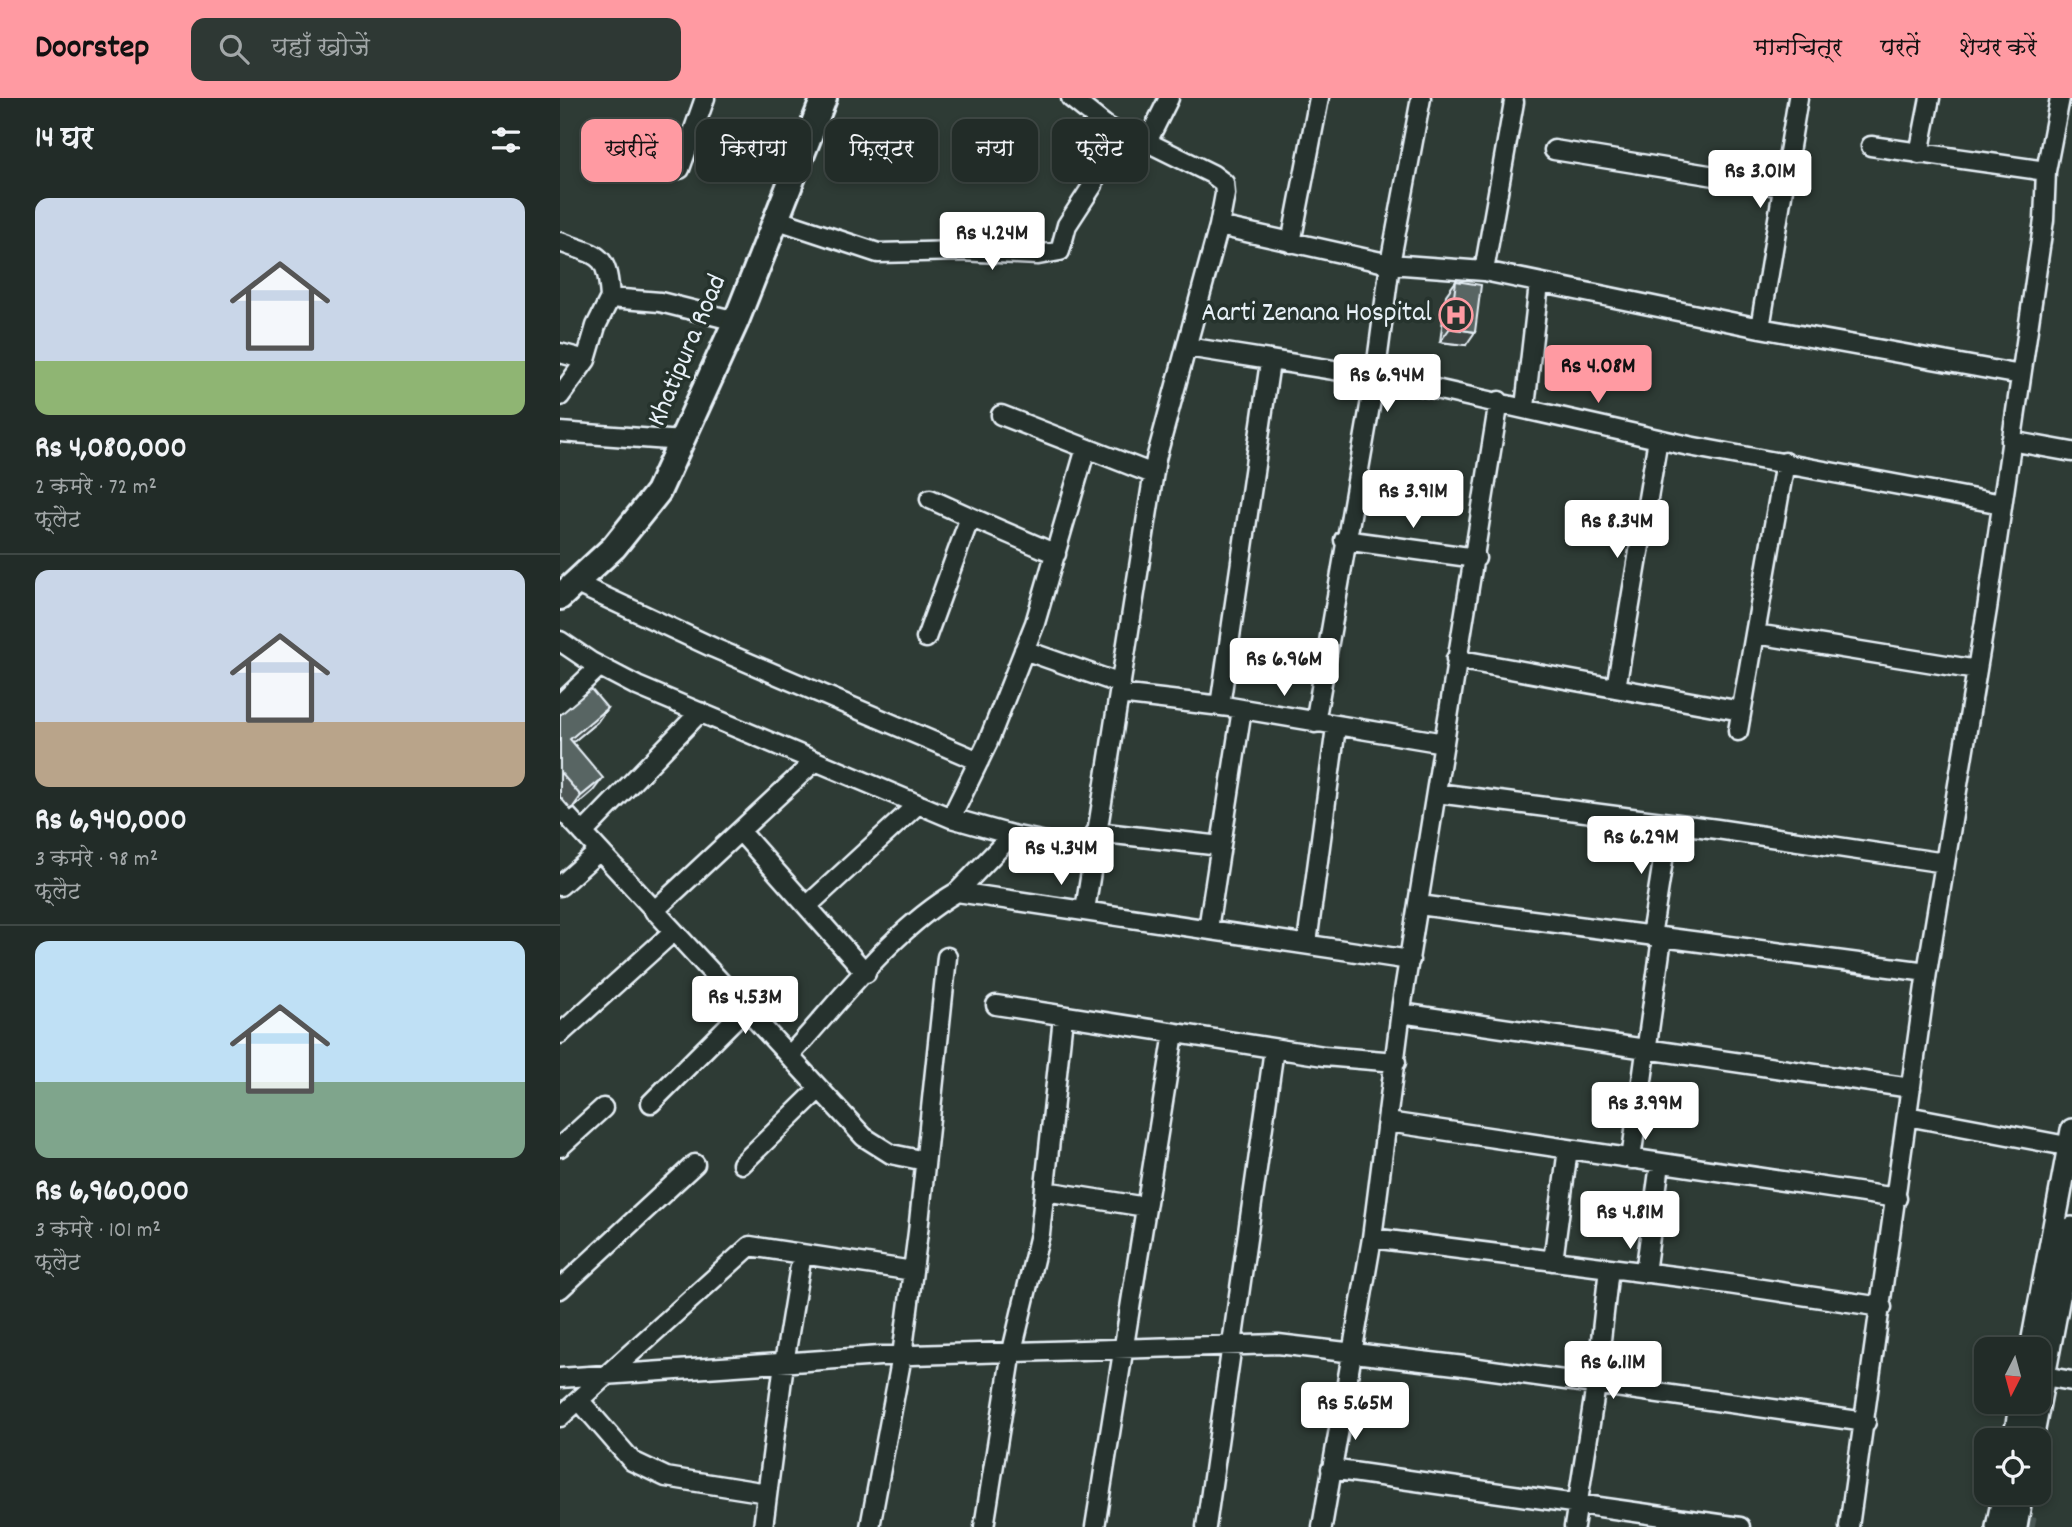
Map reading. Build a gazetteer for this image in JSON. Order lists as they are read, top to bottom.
{
  "streets": {
    "main road": ["Khatipura Road"]
  },
  "places": {
    "hospital": ["Aarti Zenana Hospital"]
  },
  "north": "bottom",
  "page": {
    "header": "Doorstep",
    "search": "यहाँ खोजें",
    "nav": ["मानचित्र", "परतें", "शेयर करें"],
    "heading": "14 घर",
    "chip": [
      "खरीदें",
      "किराया",
      "फ़िल्टर",
      "नया",
      "फ़्लैट"
    ],
    "price": [
      "Rs 3.01M",
      "Rs 4.24M",
      "Rs 4.08M",
      "Rs 6.94M",
      "Rs 3.91M",
      "Rs 8.34M",
      "Rs 6.96M",
      "Rs 6.29M",
      "Rs 4.34M",
      "Rs 4.53M",
      "Rs 3.99M",
      "Rs 4.81M",
      "Rs 6.11M",
      "Rs 5.65M"
    ],
    "list": [
      {
        "name": "Rs 4,080,000",
        "note": "2 कमरे · 72 m² · फ़्लैट"
      },
      {
        "name": "Rs 6,940,000",
        "note": "3 कमरे · 98 m² · फ़्लैट"
      },
      {
        "name": "Rs 6,960,000",
        "note": "3 कमरे · 101 m² · फ़्लैट"
      }
    ]
  }
}
